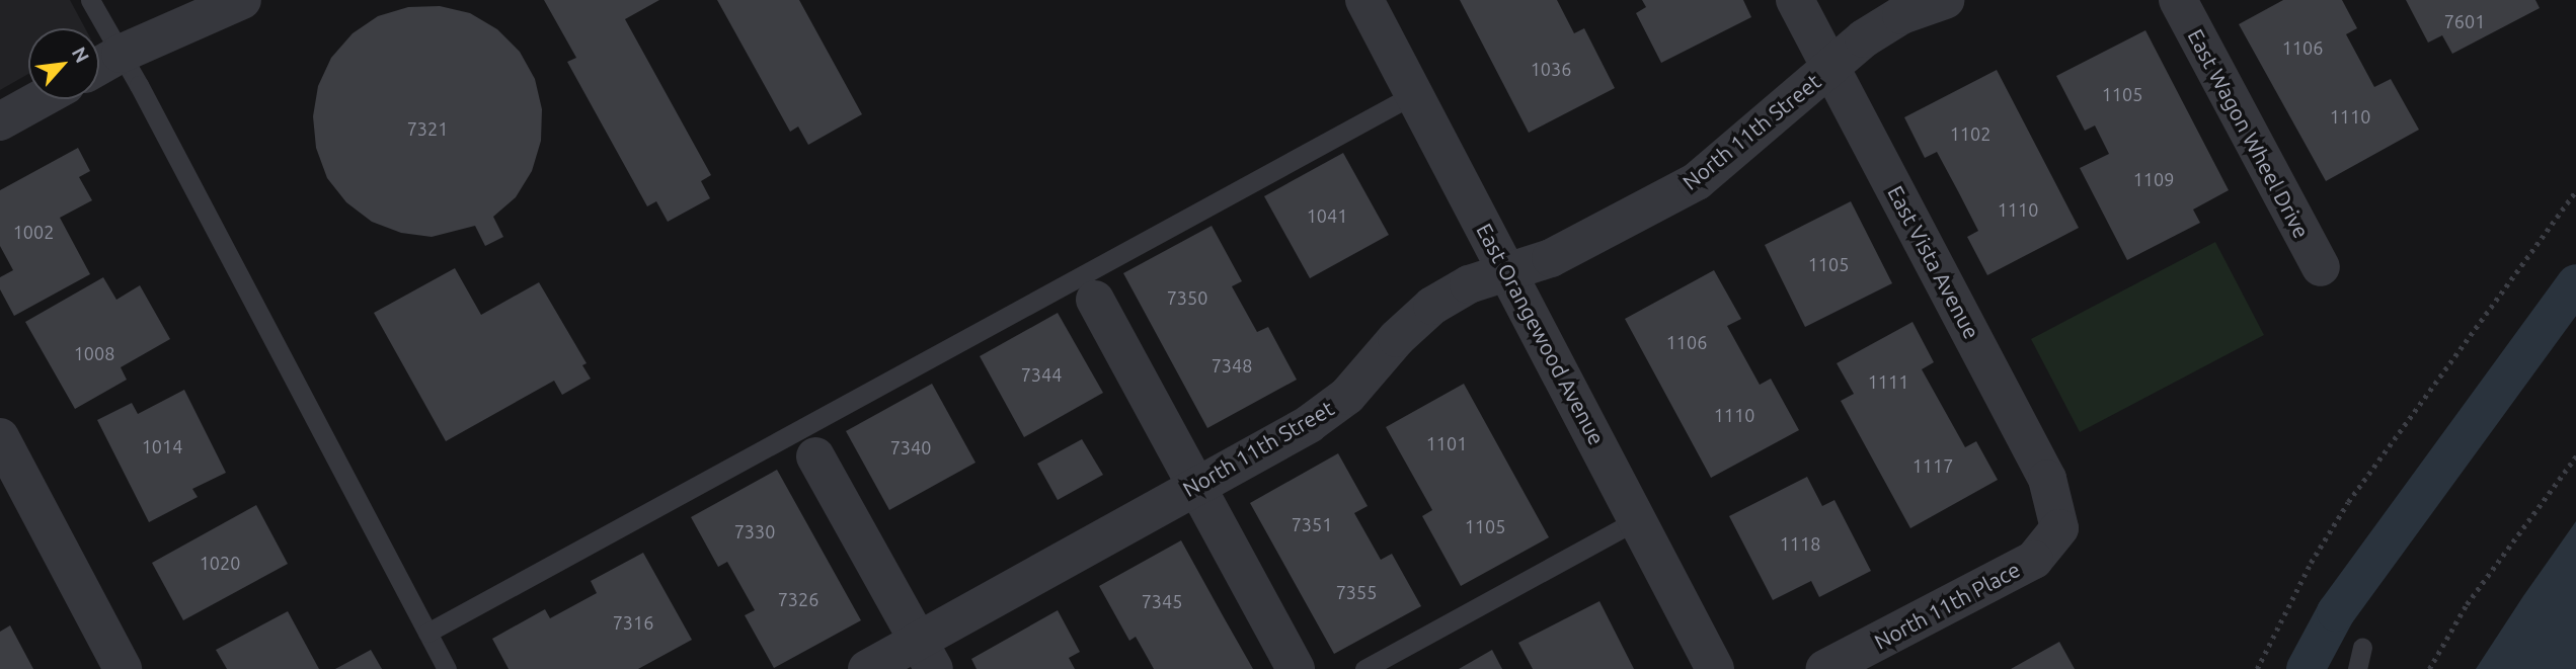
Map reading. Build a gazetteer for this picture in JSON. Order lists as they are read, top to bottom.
{
  "streets": {
    "street": [
      "North 11th Street",
      "East Wagon Wheel Drive",
      "East Vista Avenue",
      "East Orangewood Avenue",
      "North 11th Place"
    ]
  },
  "crossings": [
    ["North 11th Street", "East Vista Avenue"],
    ["North 11th Street", "East Orangewood Avenue"],
    ["East Vista Avenue", "North 11th Place"]
  ],
  "house_numbers": [
    "7601",
    "1106",
    "1036",
    "1105",
    "1110",
    "7321",
    "1102",
    "1109",
    "1110",
    "1041",
    "1002",
    "1105",
    "7350",
    "1106",
    "1008",
    "7348",
    "7344",
    "1111",
    "1110",
    "1101",
    "1014",
    "7340",
    "1117",
    "7351",
    "1105",
    "7330",
    "1118",
    "1020",
    "7355",
    "7326",
    "7345",
    "7316"
  ],
  "north": "top right"
}
